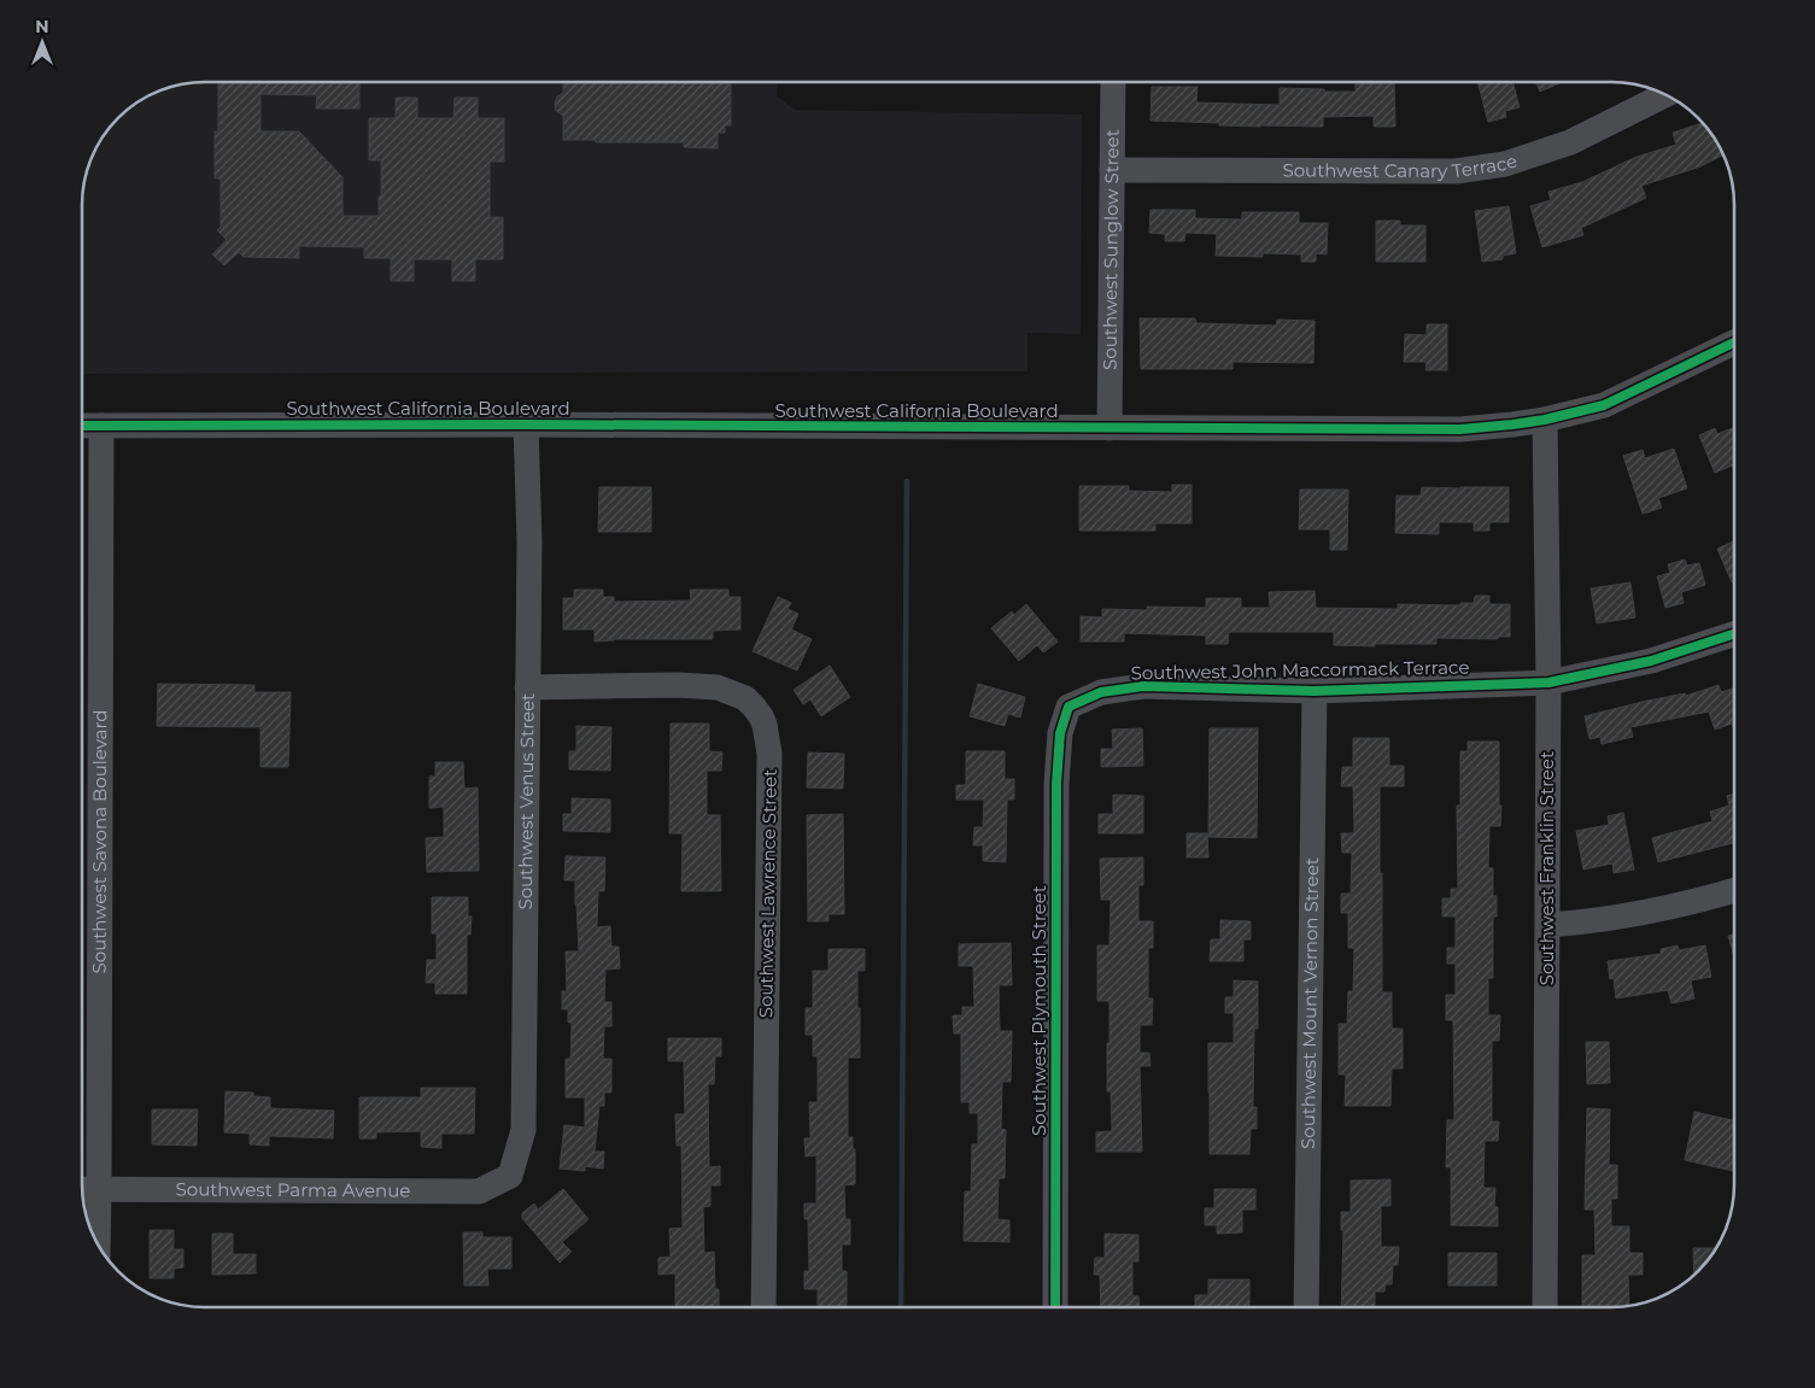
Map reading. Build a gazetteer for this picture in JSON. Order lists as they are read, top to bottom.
{
  "streets": {
    "street": [
      "Southwest Canary Terrace",
      "Southwest Sunglow Street",
      "Southwest California Boulevard",
      "Southwest John Maccormack Terrace",
      "Southwest Venus Street",
      "Southwest Savona Boulevard",
      "Southwest Franklin Street",
      "Southwest Lawrence Street",
      "Southwest Mount Vernon Street",
      "Southwest Plymouth Street",
      "Southwest Parma Avenue"
    ]
  },
  "crossings": [
    ["Southwest Canary Terrace", "Southwest Sunglow Street"],
    ["Southwest Sunglow Street", "Southwest California Boulevard"],
    ["Southwest California Boulevard", "Southwest Venus Street"],
    ["Southwest California Boulevard", "Southwest Savona Boulevard"],
    ["Southwest California Boulevard", "Southwest Franklin Street"],
    ["Southwest John Maccormack Terrace", "Southwest Franklin Street"],
    ["Southwest John Maccormack Terrace", "Southwest Mount Vernon Street"],
    ["Southwest John Maccormack Terrace", "Southwest Plymouth Street"],
    ["Southwest Venus Street", "Southwest Lawrence Street"],
    ["Southwest Venus Street", "Southwest Parma Avenue"],
    ["Southwest Savona Boulevard", "Southwest Parma Avenue"]
  ],
  "north": "top"
}
